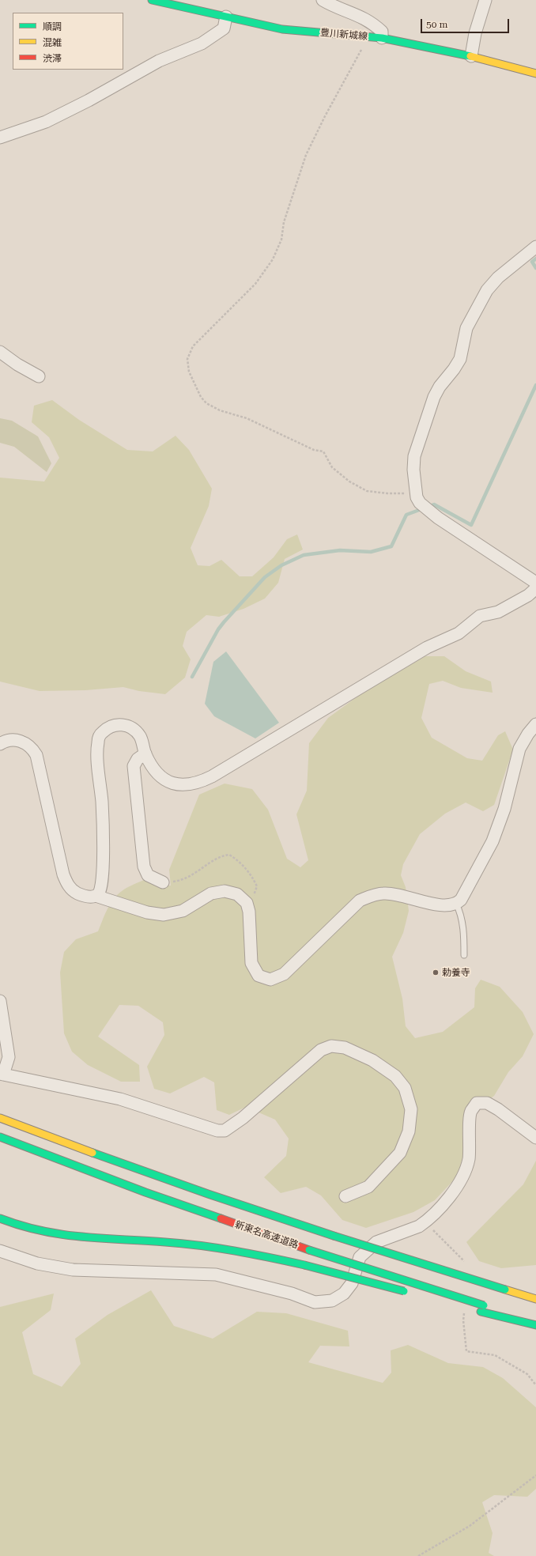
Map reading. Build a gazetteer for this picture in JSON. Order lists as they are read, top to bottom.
{
  "streets": {
    "main road": ["豊川新城線", "新東名高速道路"]
  },
  "places": ["勅養寺"],
  "legend": ["順調", "混雑", "渋滞"],
  "scale_bar": "50 m"
}
